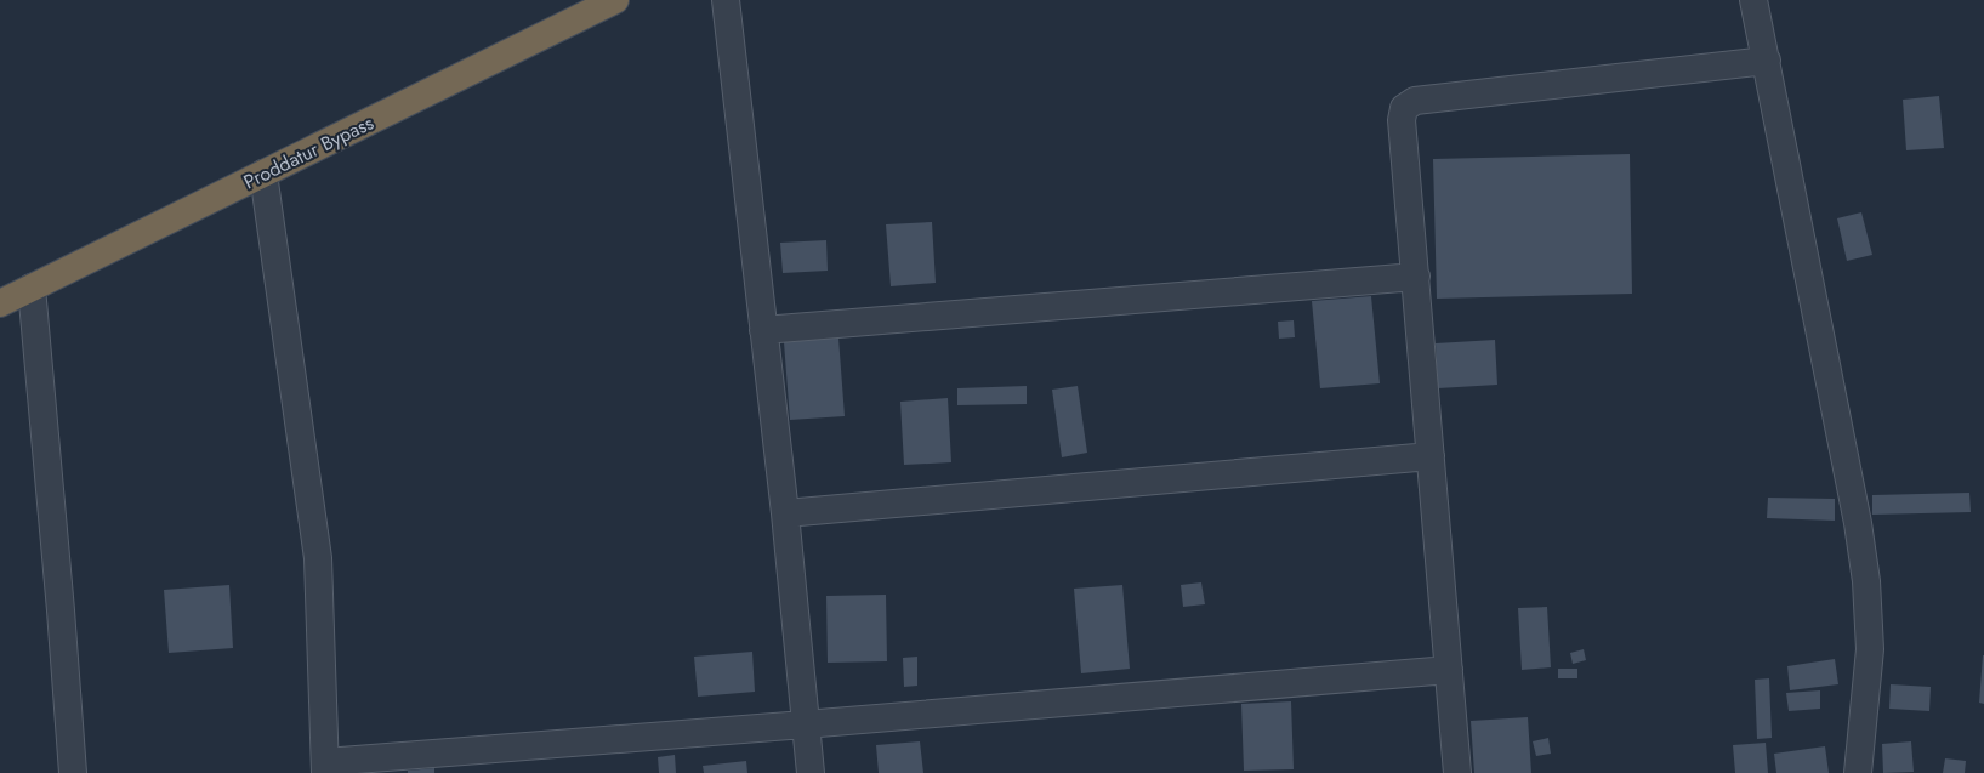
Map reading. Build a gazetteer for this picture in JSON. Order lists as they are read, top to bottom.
{
  "streets": {
    "highway": ["Proddatur Bypass"]
  }
}
